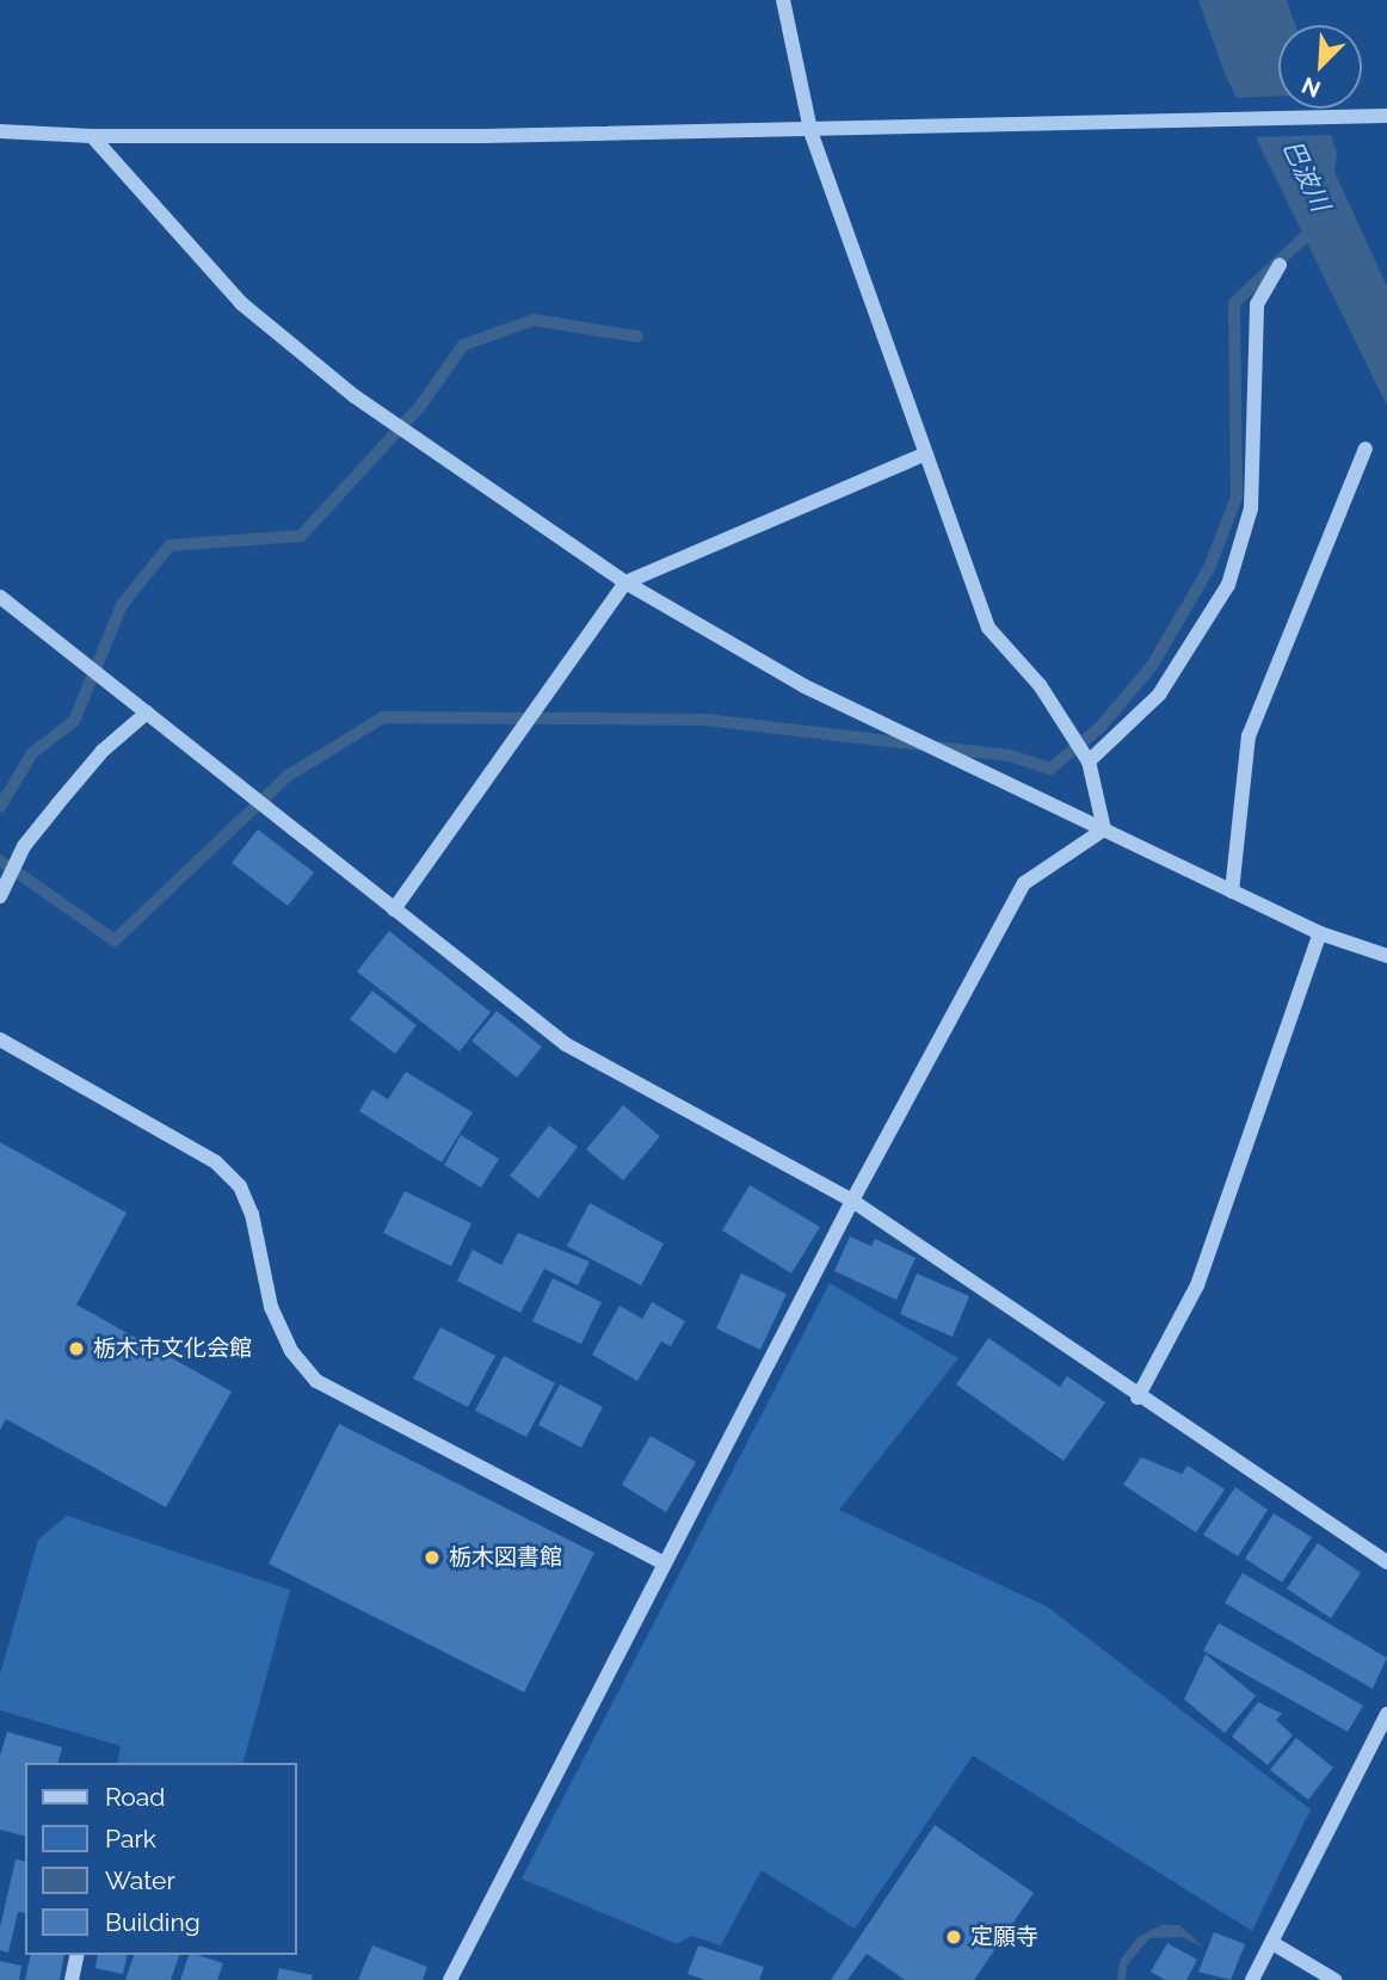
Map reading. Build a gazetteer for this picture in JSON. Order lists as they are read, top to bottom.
{
  "water": ["巴波川"],
  "places": ["栃木市文化会館", "栃木図書館", "定願寺"],
  "legend": [
    "Road",
    "Park",
    "Water",
    "Building"
  ],
  "north": "bottom left"
}
